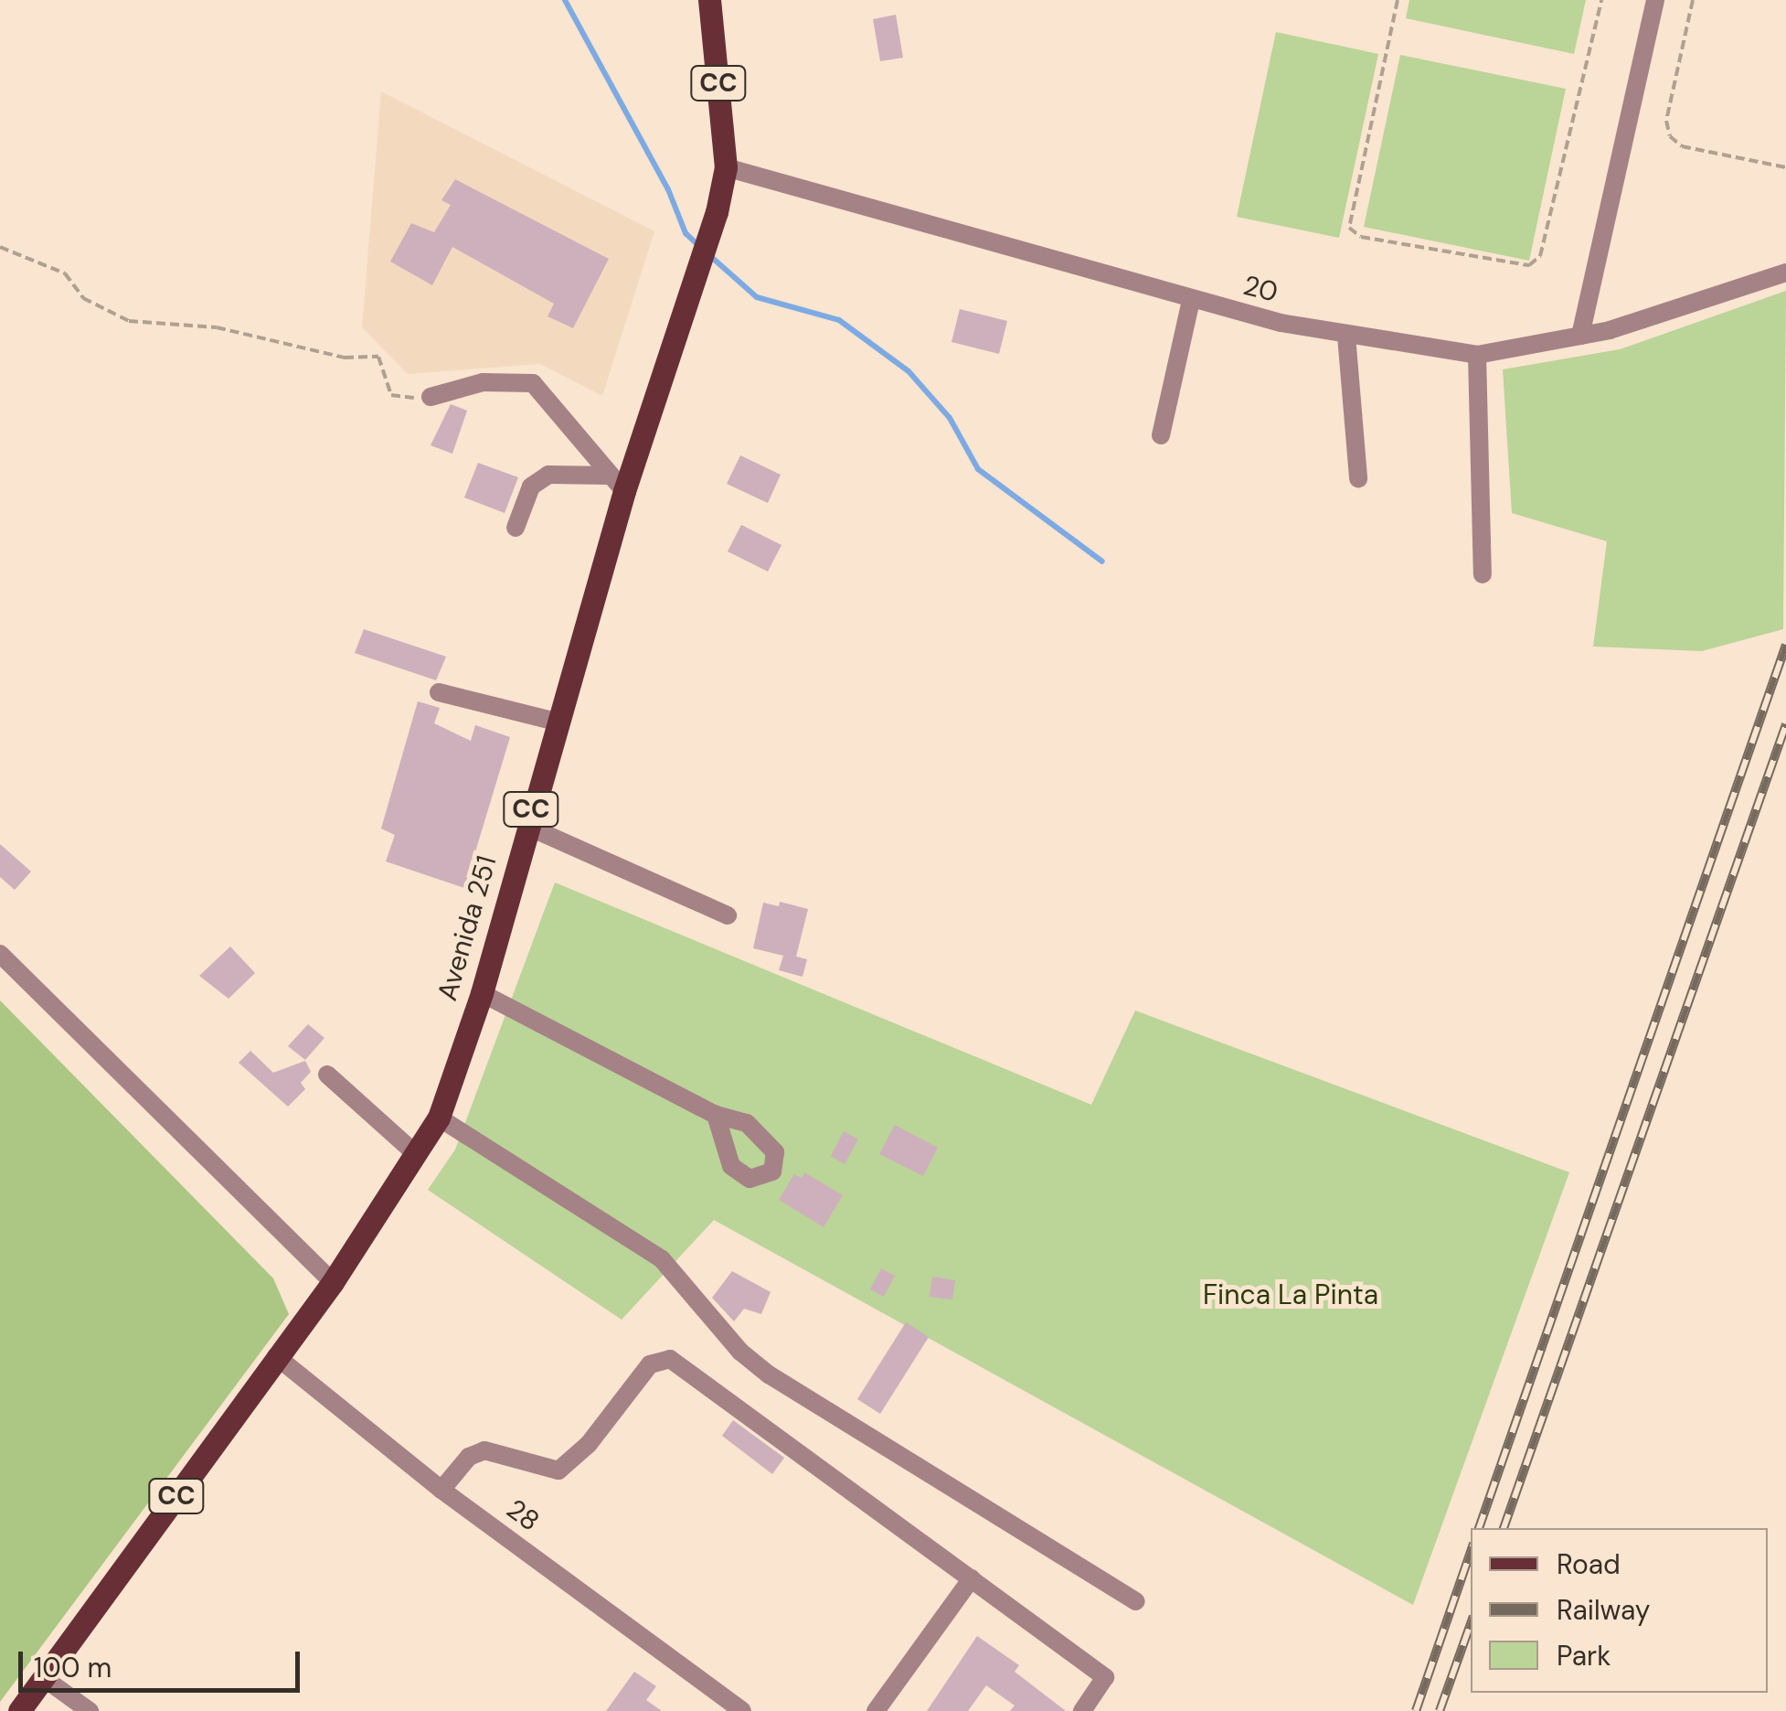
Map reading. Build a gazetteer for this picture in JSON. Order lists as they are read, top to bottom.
{
  "streets": {
    "main road": ["CC", "Avenida 251"],
    "street": ["20", "28"]
  },
  "crossings": [
    ["20", "Avenida 251"],
    ["Avenida 251", "28"]
  ],
  "parks": ["Finca La Pinta"],
  "legend": ["Road", "Railway", "Park"],
  "scale_bar": "100 m"
}
